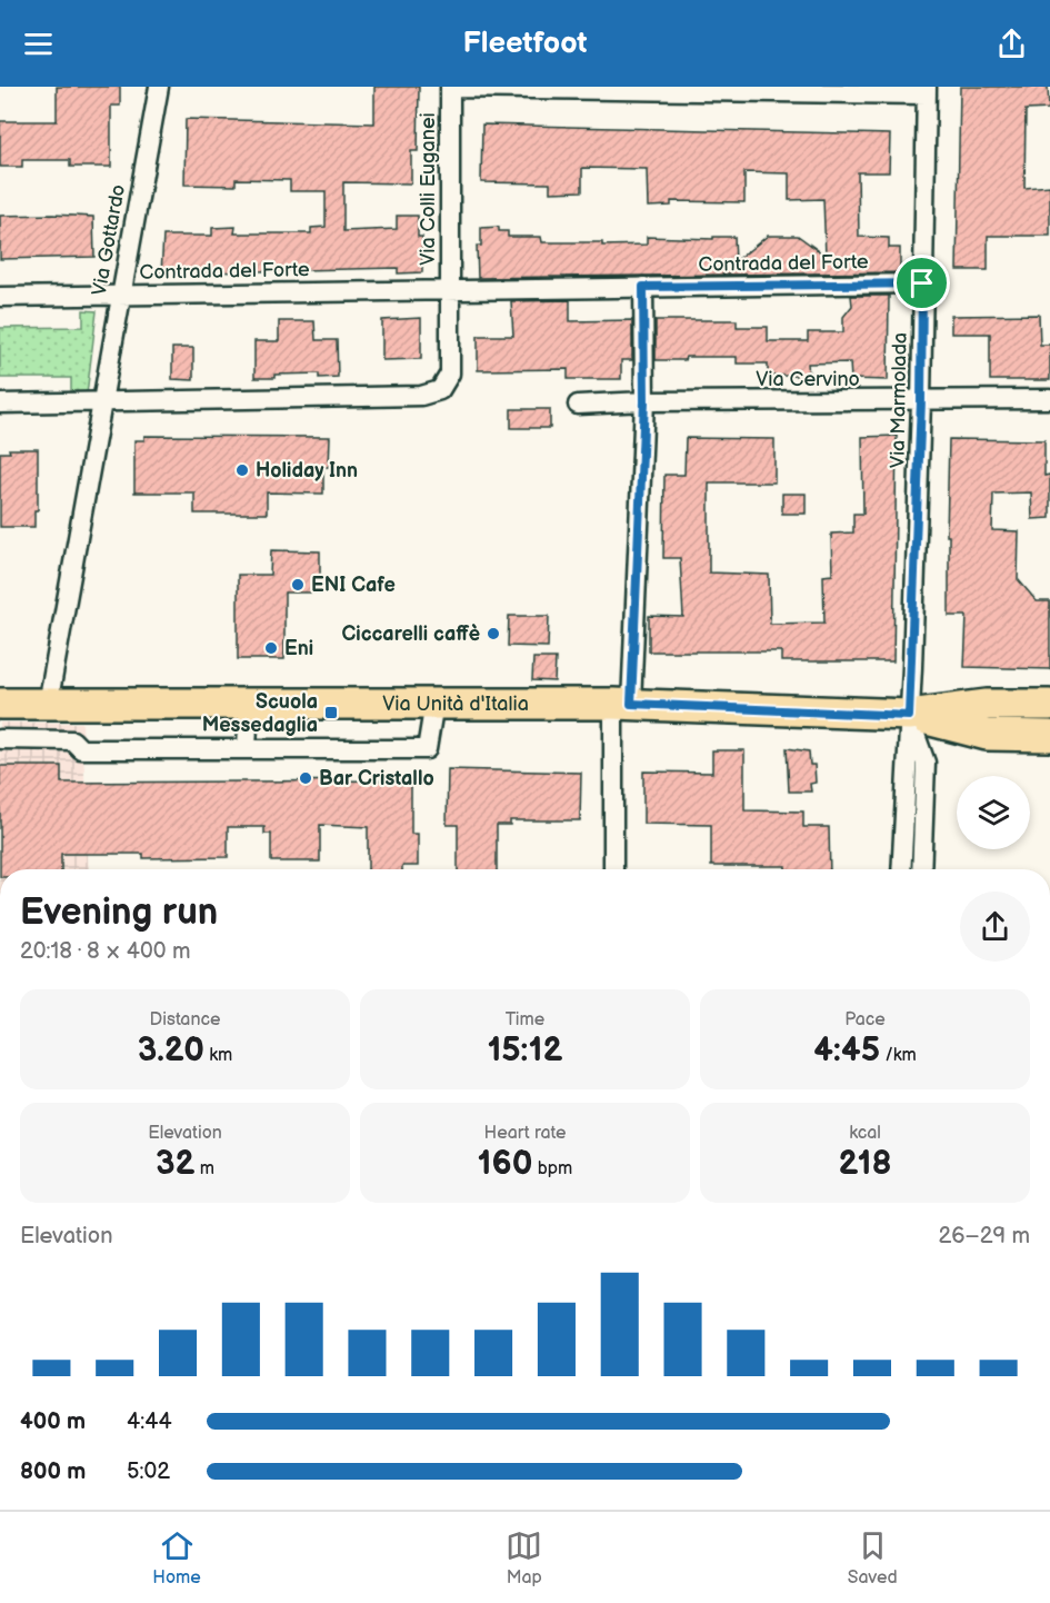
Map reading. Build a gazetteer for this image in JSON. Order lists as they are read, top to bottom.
{
  "streets": {
    "main road": ["Via Unità d'Italia"],
    "street": [
      "Via Colli Euganei",
      "Via Gottardo",
      "Contrada del Forte",
      "Via Cervino",
      "Via Marmolada"
    ]
  },
  "crossings": [
    ["Via Colli Euganei", "Contrada del Forte"],
    ["Via Gottardo", "Contrada del Forte"],
    ["Via Gottardo", "Via Unità d'Italia"],
    ["Contrada del Forte", "Via Marmolada"],
    ["Via Cervino", "Via Marmolada"],
    ["Via Marmolada", "Via Unità d'Italia"]
  ],
  "places": {
    "other": [
      "Holiday Inn",
      "ENI Cafe",
      "Ciccarelli caffè",
      "Eni",
      "Bar Cristallo"
    ],
    "transit": ["Scuola Messedaglia"]
  },
  "page": {
    "header": "Fleetfoot",
    "heading": ["Evening run", "20:18 · 8 × 400 m"],
    "stats": [
      ["Distance", "3.20 km"],
      ["Time", "15:12"],
      ["Pace", "4:45 /km"],
      ["Elevation", "32 m"],
      ["Heart rate", "160 bpm"],
      ["kcal", "218"]
    ],
    "chart": ["Elevation", "26–29 m"],
    "list": [
      {
        "name": "400 m",
        "note": "4:44"
      },
      {
        "name": "800 m",
        "note": "5:02"
      }
    ],
    "tabs": ["Home", "Map", "Saved"]
  }
}
